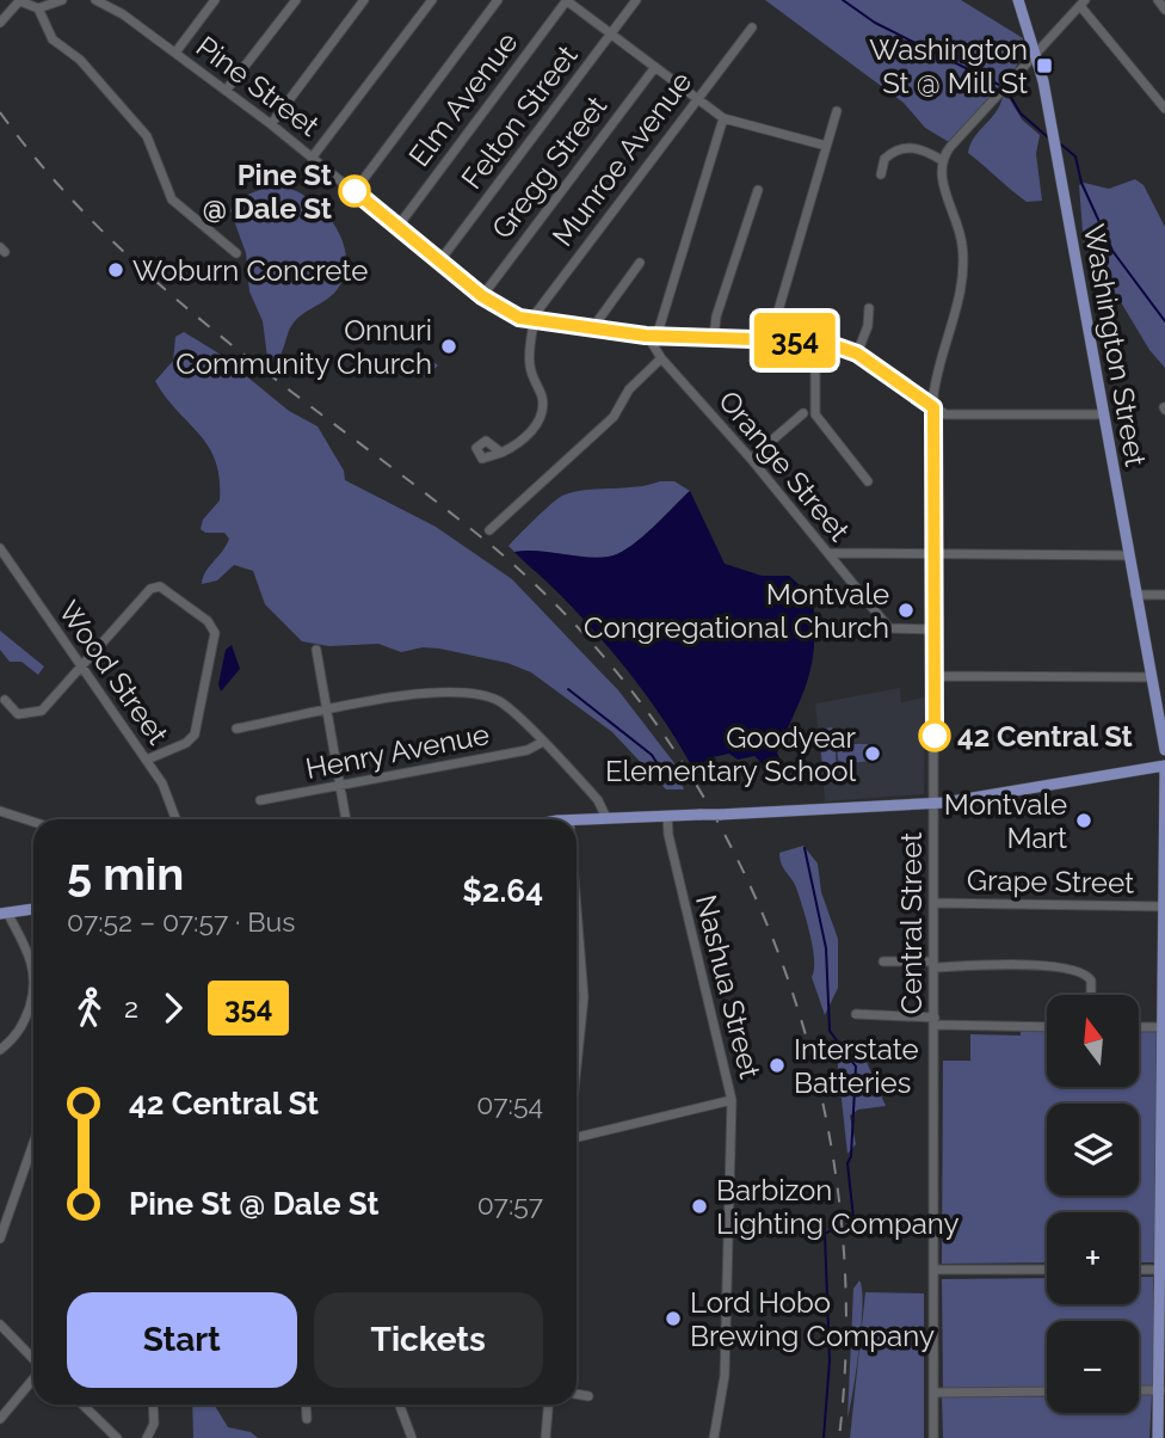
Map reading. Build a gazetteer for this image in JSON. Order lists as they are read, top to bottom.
{
  "streets": {
    "main road": ["Washington Street"],
    "street": [
      "Pine Street",
      "Elm Avenue",
      "Felton Street",
      "Munroe Avenue",
      "Gregg Street",
      "Orange Street",
      "Wood Street",
      "Henry Avenue",
      "Grape Street",
      "Central Street",
      "Nashua Street"
    ]
  },
  "crossings": [
    ["Pine Street", "Elm Avenue"],
    ["Pine Street", "Felton Street"],
    ["Pine Street", "Munroe Avenue"],
    ["Pine Street", "Gregg Street"],
    ["Pine Street", "Orange Street"],
    ["Pine Street", "Central Street"],
    ["Orange Street", "Central Street"],
    ["Grape Street", "Central Street"]
  ],
  "places": {
    "transit": ["Washington St @ Mill St"],
    "other": [
      "Pine St @ Dale St",
      "Woburn Concrete",
      "Onnuri Community Church",
      "Montvale Congregational Church",
      "42 Central St",
      "Goodyear Elementary School",
      "Montvale Mart",
      "Interstate Batteries",
      "Barbizon Lighting Company",
      "Lord Hobo Brewing Company"
    ]
  },
  "lines": ["bus line 354"],
  "north": "top",
  "page": {
    "on_map": "354",
    "heading": ["5 min", "07:52 – 07:57 · Bus", "$2.64"],
    "legs": ["2", "354"],
    "map_buttons": ["+", "−"],
    "list": [
      {
        "name": "42 Central St",
        "value": "07:54"
      },
      {
        "name": "Pine St @ Dale St",
        "value": "07:57"
      }
    ],
    "buttons": ["Start", "Tickets"]
  }
}
